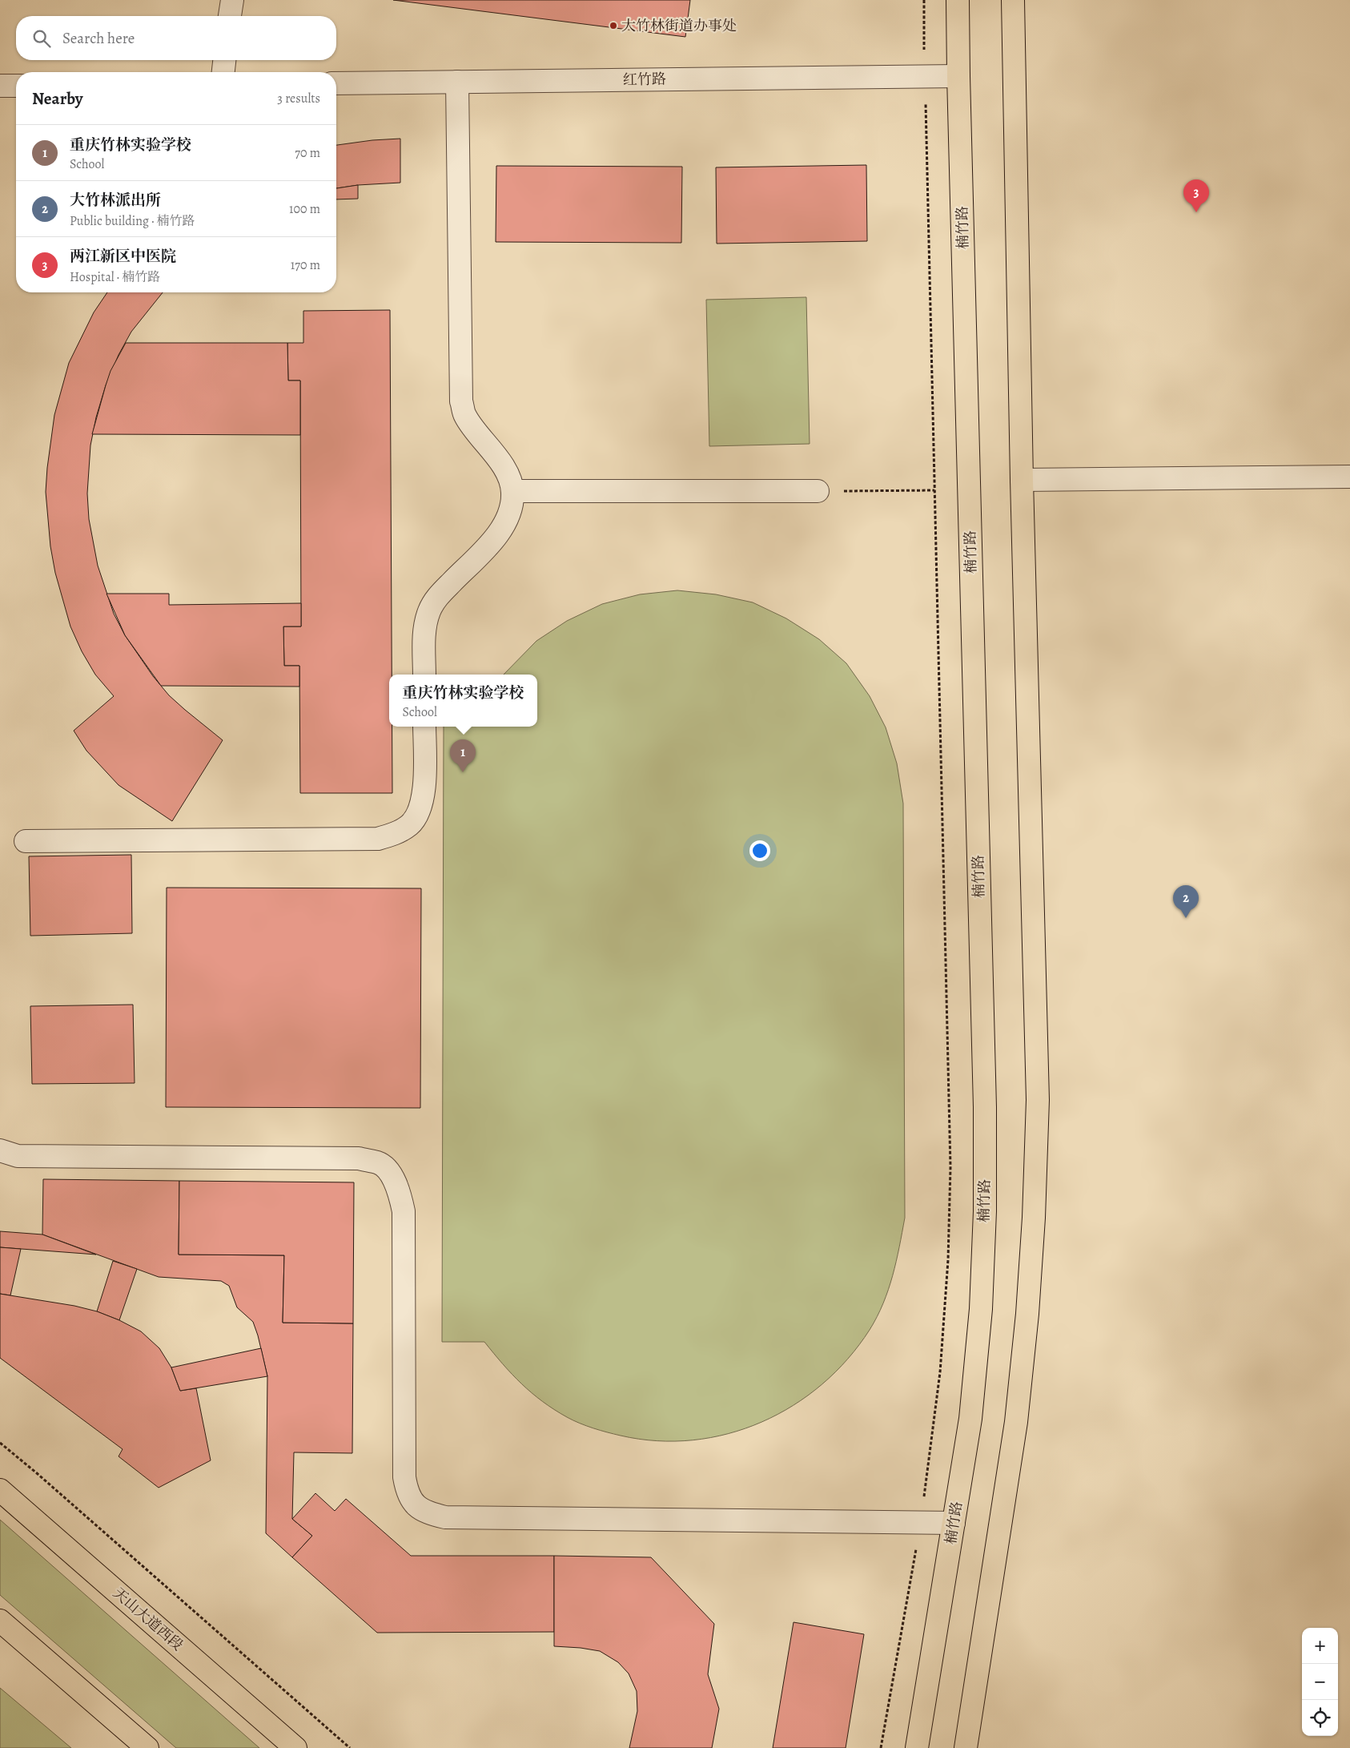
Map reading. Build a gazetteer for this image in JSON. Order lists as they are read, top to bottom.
{
  "streets": {
    "main road": ["楠竹路", "天山大道西段"],
    "street": ["红竹路"]
  },
  "crossings": [
    ["红竹路", "楠竹路"]
  ],
  "places": ["大竹林街道办事处"],
  "page": {
    "search": "Search here",
    "heading": ["Nearby", "3 results"],
    "list": [
      {
        "mark": "1",
        "name": "重庆竹林实验学校",
        "note": "School",
        "value": "70 m"
      },
      {
        "mark": "2",
        "name": "大竹林派出所",
        "note": "Public building · 楠竹路",
        "value": "100 m"
      },
      {
        "mark": "3",
        "name": "两江新区中医院",
        "note": "Hospital · 楠竹路",
        "value": "170 m"
      }
    ],
    "pins": ["3", "1", "2"],
    "popup": ["重庆竹林实验学校", "School"],
    "map_buttons": ["+", "−"]
  }
}
